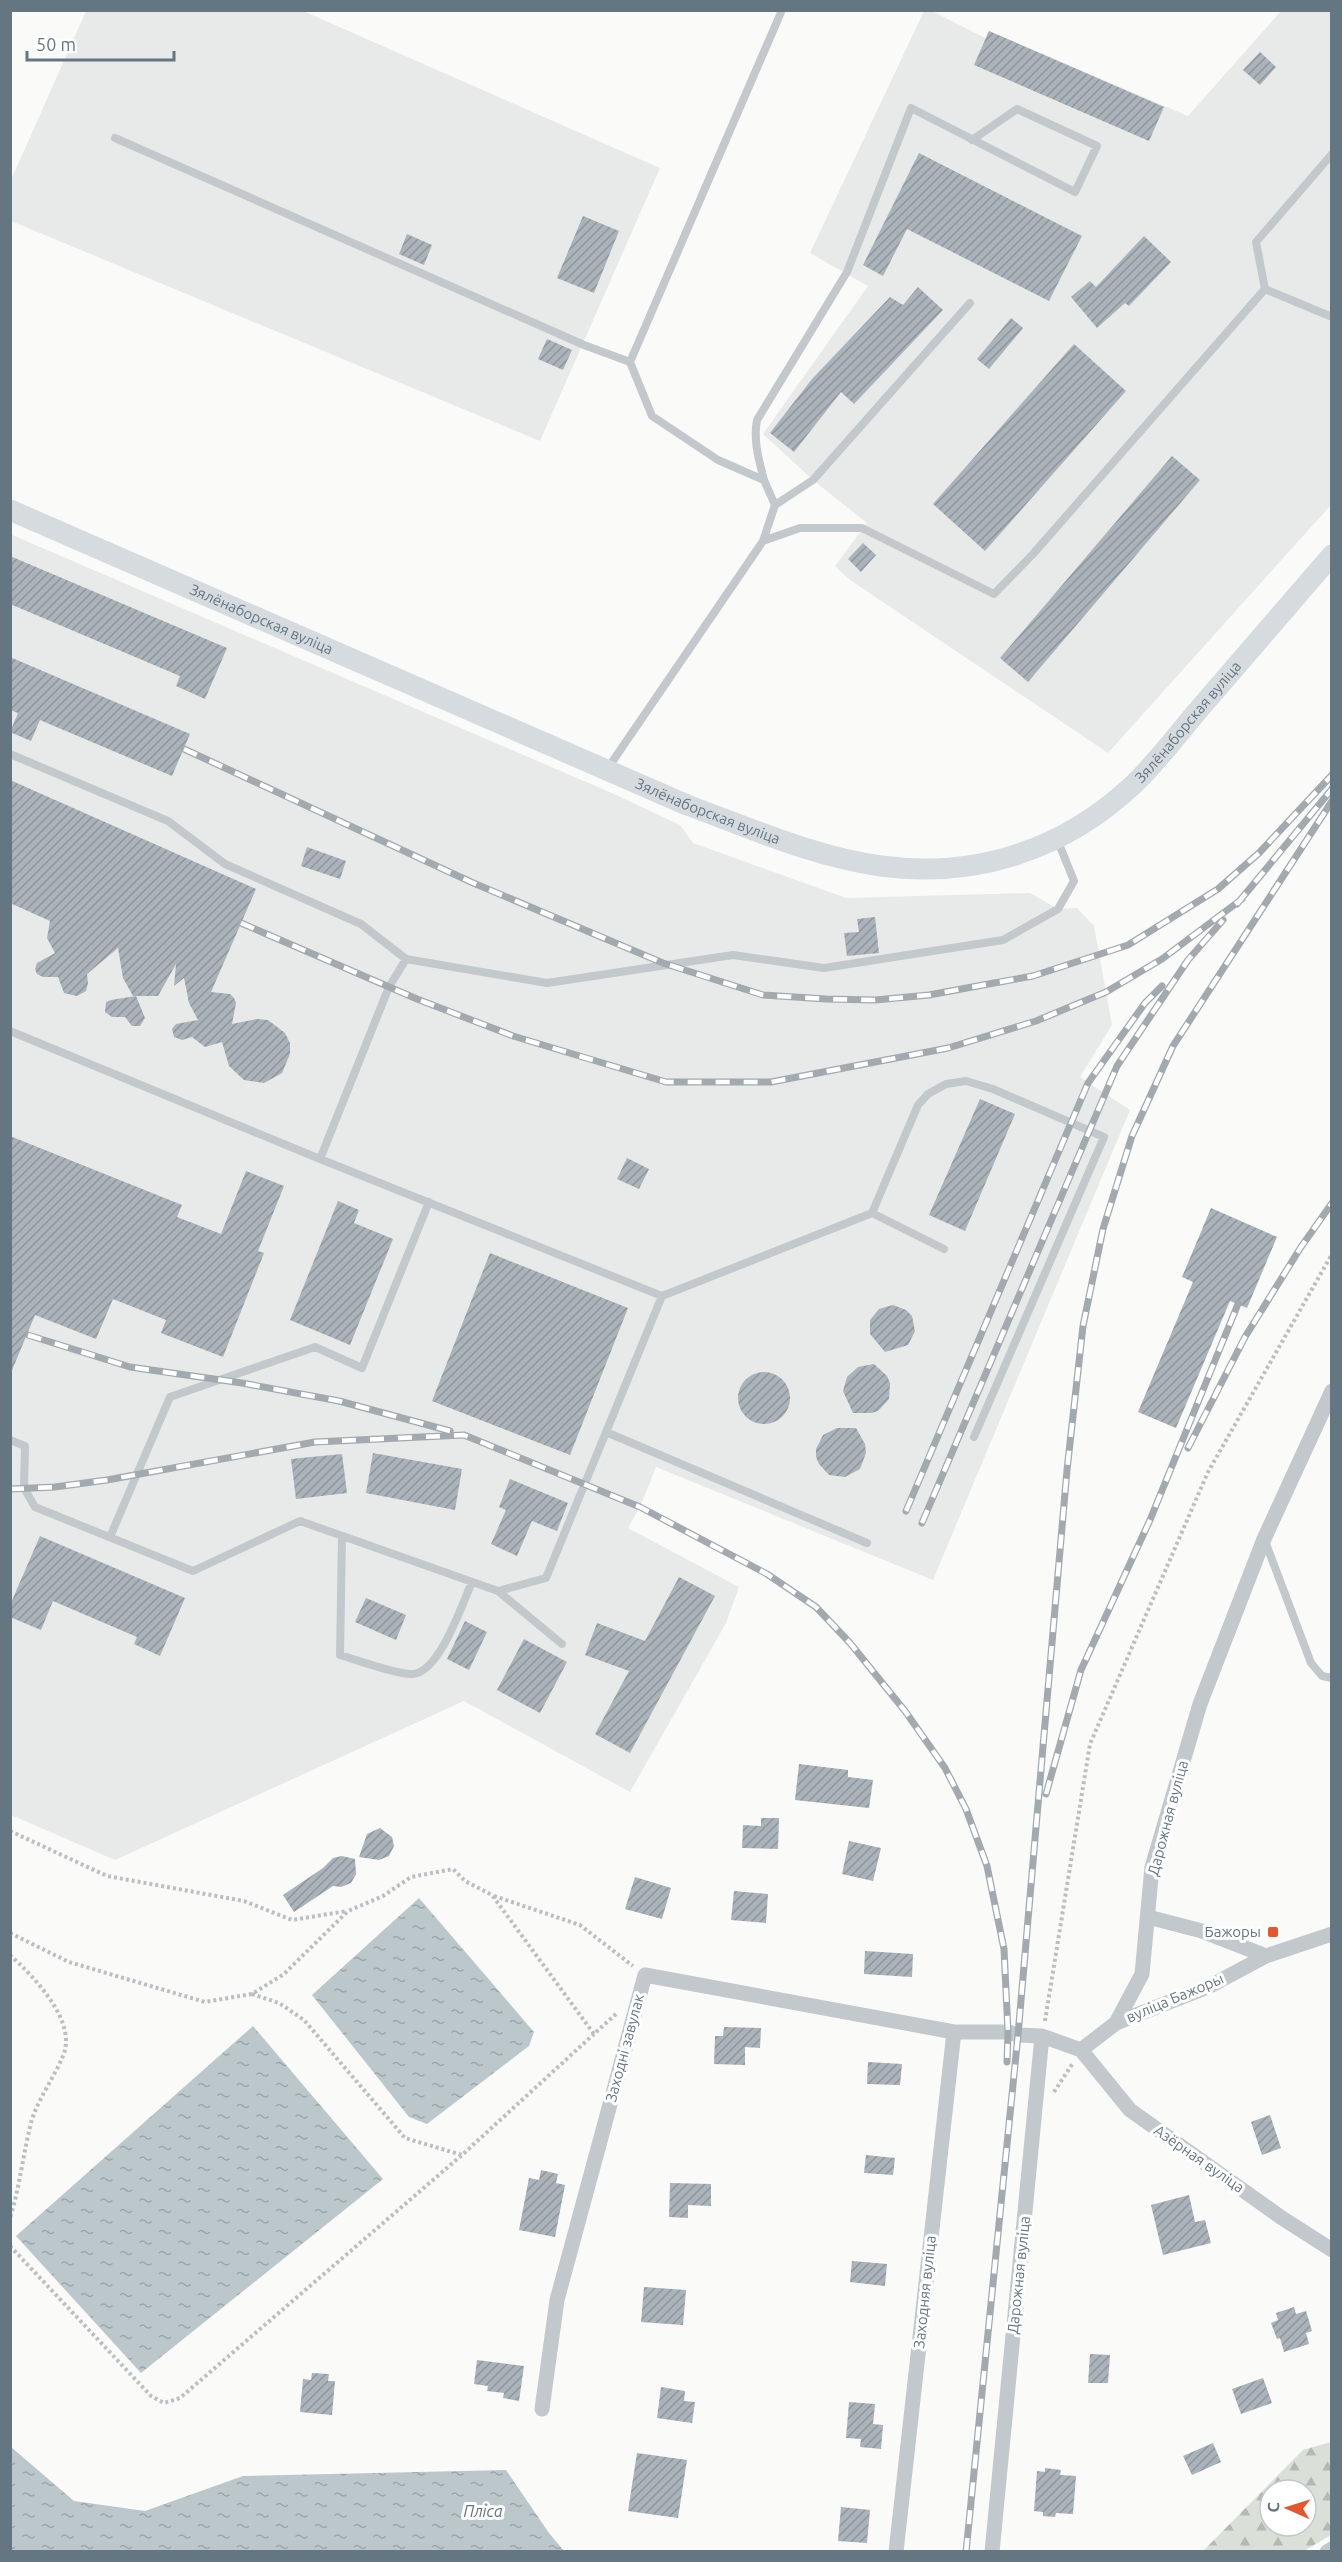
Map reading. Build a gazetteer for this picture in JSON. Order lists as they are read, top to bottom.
{
  "streets": {
    "main road": ["Зялёнаборская вуліца"],
    "street": [
      "Дарожная вуліца",
      "вуліца Бажоры",
      "Заходні завулак",
      "Азёрная вуліца",
      "Заходняя вуліца"
    ]
  },
  "crossings": [
    ["Дарожная вуліца", "вуліца Бажоры"],
    ["Дарожная вуліца", "Заходні завулак"],
    ["Дарожная вуліца", "Азёрная вуліца"],
    ["Заходні завулак", "Заходняя вуліца"]
  ],
  "water": ["Пліса"],
  "places": {
    "transit": ["Бажоры"]
  },
  "scale_bar": "50 m",
  "north": "left"
}
